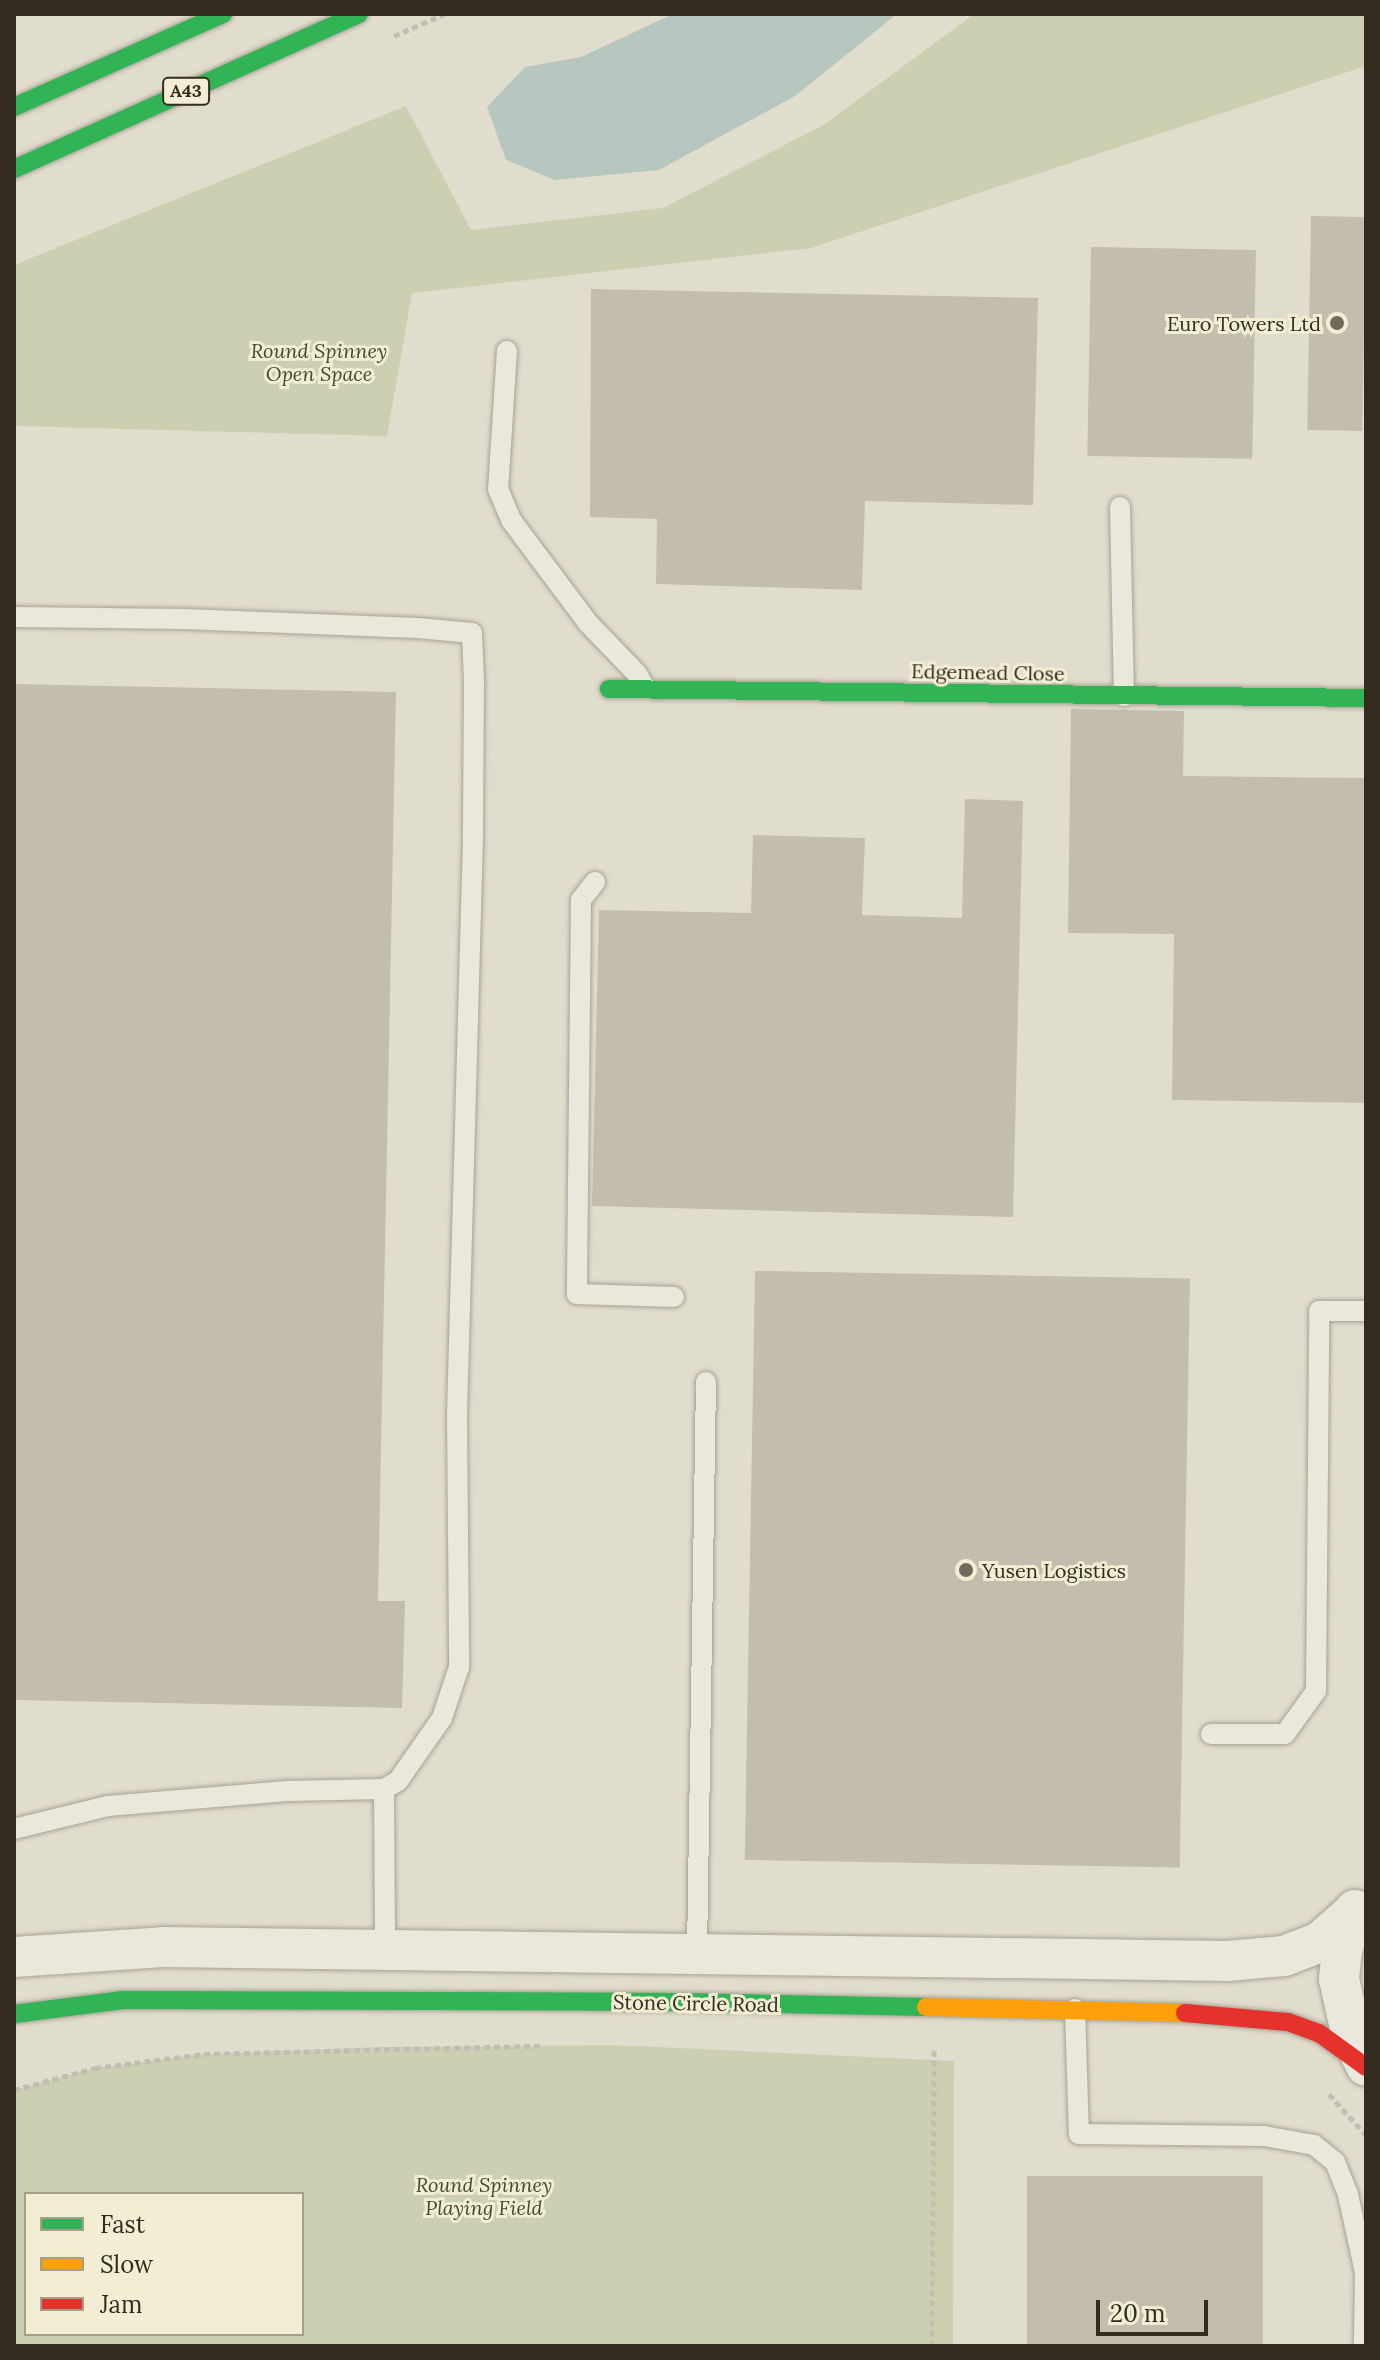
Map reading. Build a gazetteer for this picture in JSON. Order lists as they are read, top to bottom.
{
  "streets": {
    "main road": ["A43", "Edgemead Close", "Stone Circle Road"]
  },
  "parks": ["Round Spinney Open Space", "Round Spinney Playing Field"],
  "places": ["Euro Towers Ltd", "Yusen Logistics"],
  "legend": ["Fast", "Slow", "Jam"],
  "scale_bar": "20 m"
}
